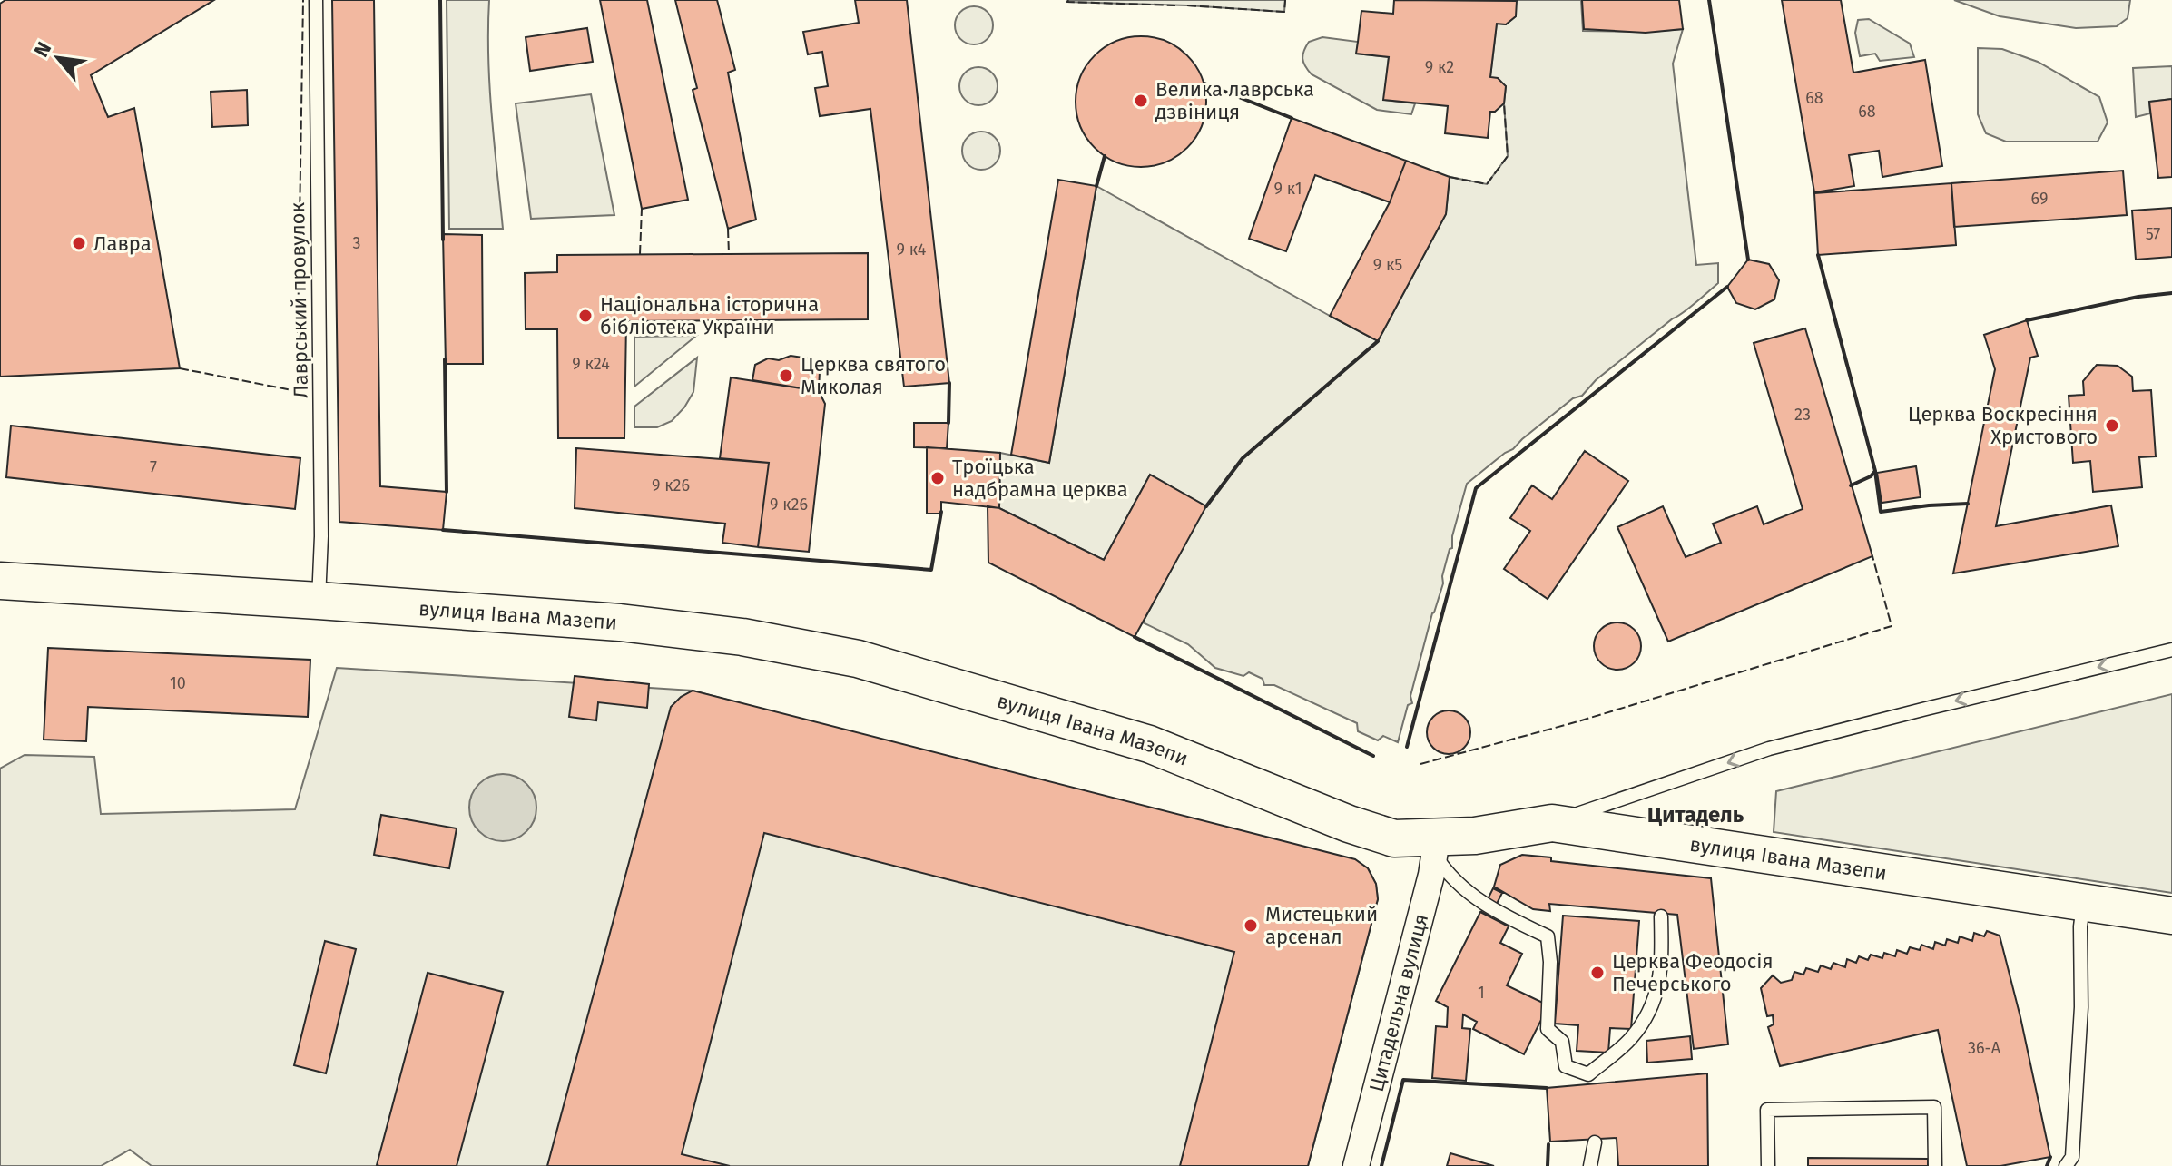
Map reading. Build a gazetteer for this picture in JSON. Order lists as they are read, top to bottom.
{
  "streets": {
    "main road": ["вулиця Івана Мазепи"],
    "street": ["Цитадельна вулиця"],
    "lane": ["Лаврський провулок"]
  },
  "crossings": [
    ["Лаврський провулок", "вулиця Івана Мазепи"],
    ["вулиця Івана Мазепи", "Цитадельна вулиця"]
  ],
  "districts": ["Цитадель"],
  "places": [
    "Велика лаврська дзвіниця",
    "Лавра",
    "Національна історична бібліотека України",
    "Церква святого Миколая",
    "Церква Воскресіння Христового",
    "Троїцька надбрамна церква",
    "Мистецький арсенал",
    "Церква Феодосія Печерського"
  ],
  "house_numbers": [
    "9 к2",
    "68",
    "68",
    "9 к1",
    "69",
    "57",
    "3",
    "9 к4",
    "9 к5",
    "9 к24",
    "23",
    "7",
    "9 к26",
    "9 к26",
    "10",
    "1",
    "36-А"
  ],
  "north": "top left"
}
